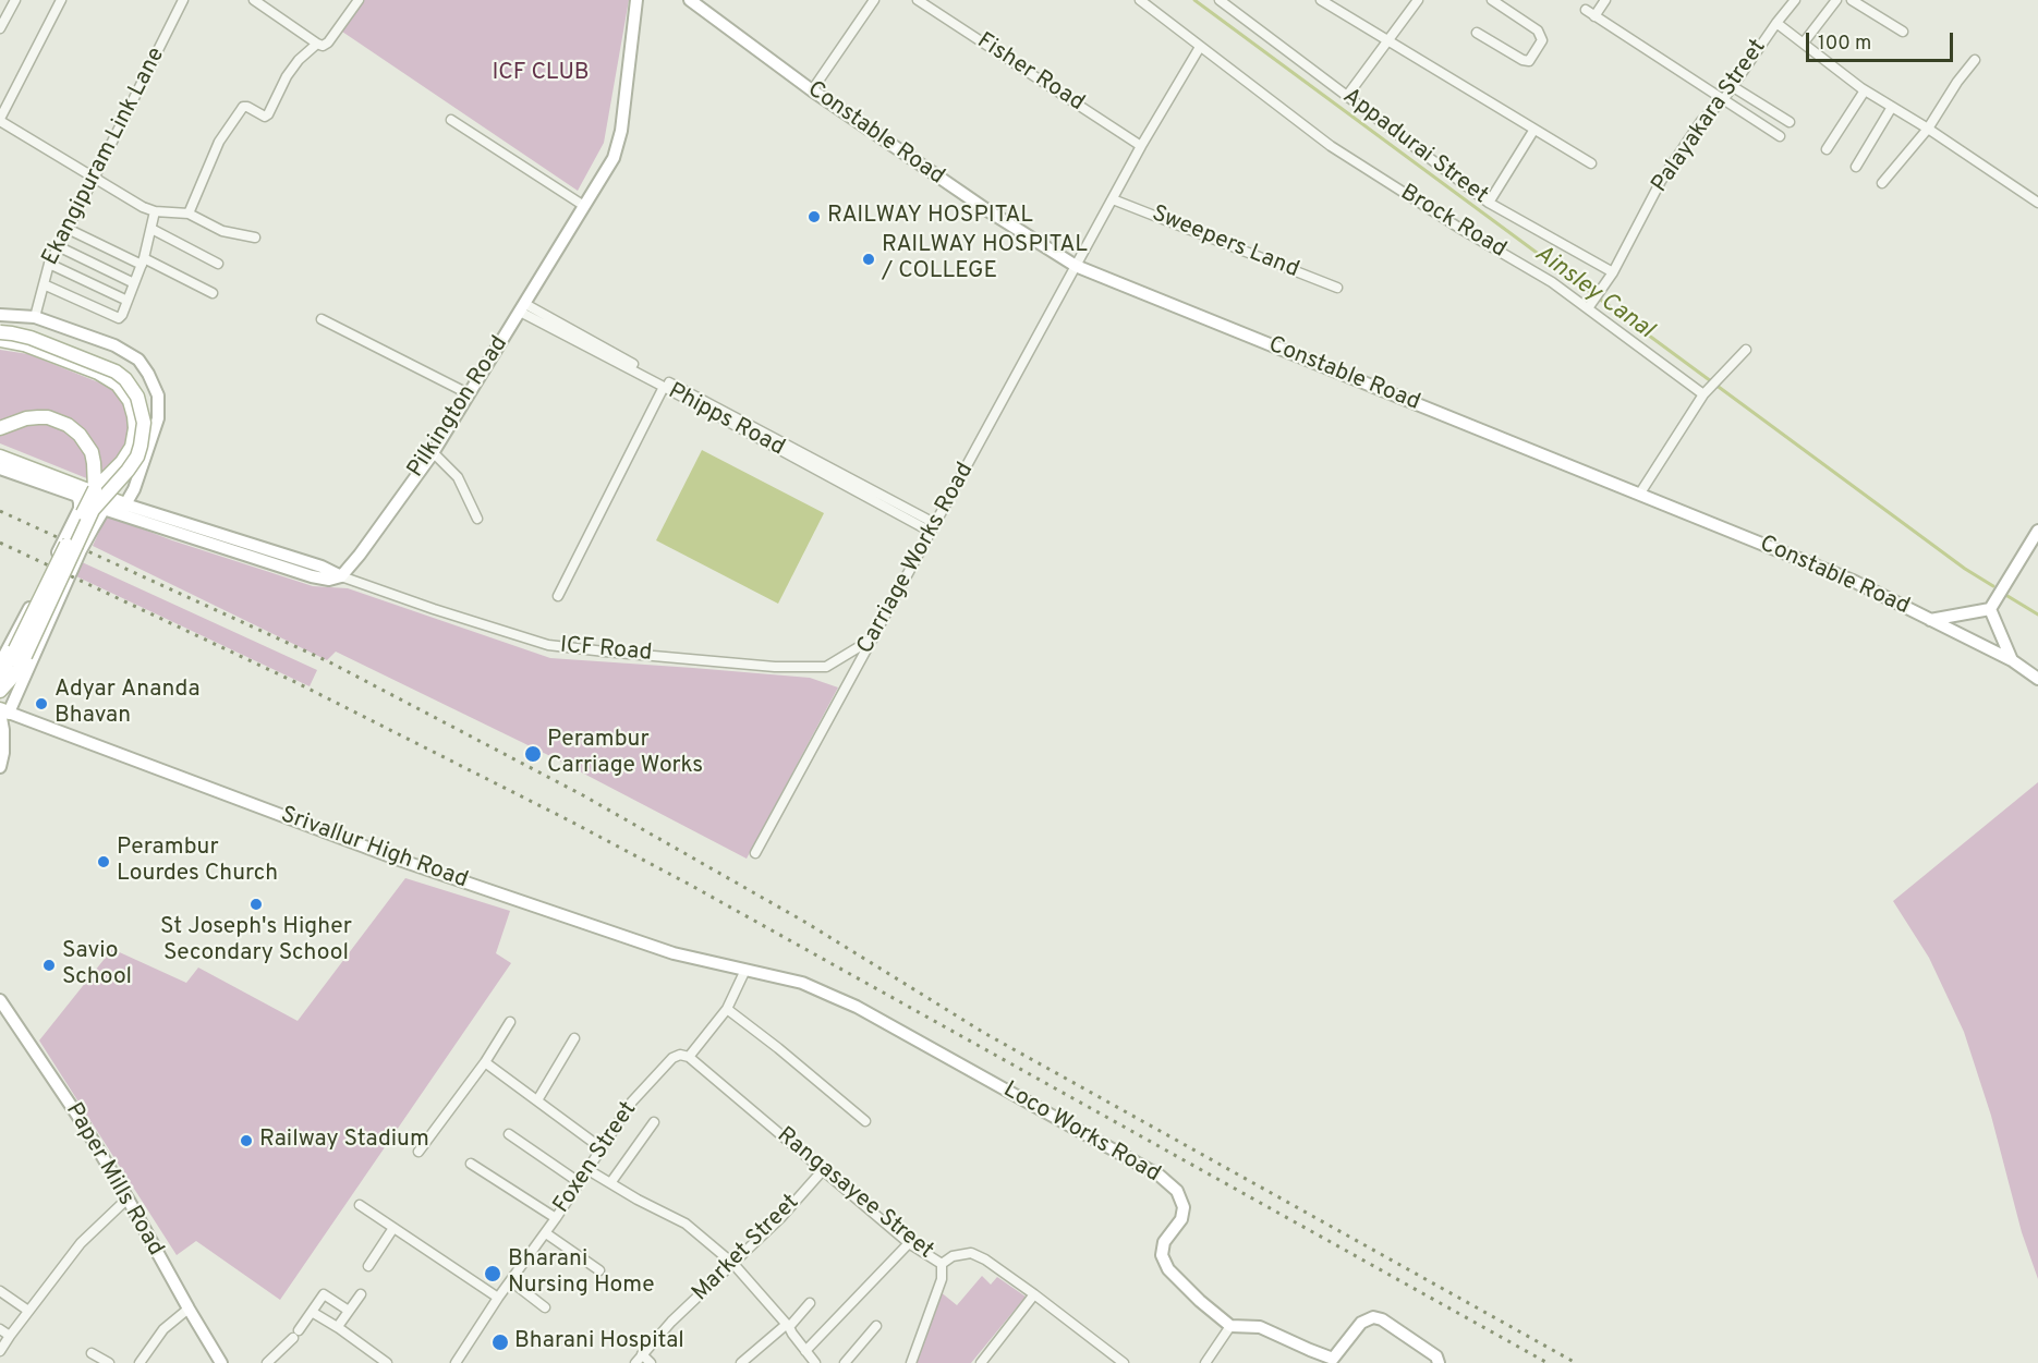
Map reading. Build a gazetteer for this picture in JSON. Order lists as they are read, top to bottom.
{
  "streets": {
    "street": [
      "Fisher Road",
      "Palayakara Street",
      "Constable Road",
      "Appadurai Street",
      "Ekangipuram Link Lane",
      "Brock Road",
      "Sweepers Land",
      "Pilkington Road",
      "Phipps Road",
      "Carriage Works Road",
      "ICF Road",
      "Srivallur High Road",
      "Loco Works Road",
      "Foxen Street",
      "Paper Mills Road",
      "Rangasayee Street",
      "Market Street"
    ]
  },
  "crossings": [
    ["Palayakara Street", "Appadurai Street"],
    ["Palayakara Street", "Brock Road"],
    ["Constable Road", "Carriage Works Road"],
    ["Pilkington Road", "Phipps Road"],
    ["Pilkington Road", "ICF Road"],
    ["Phipps Road", "Carriage Works Road"],
    ["Carriage Works Road", "ICF Road"],
    ["Srivallur High Road", "Loco Works Road"],
    ["Srivallur High Road", "Foxen Street"],
    ["Loco Works Road", "Foxen Street"],
    ["Foxen Street", "Rangasayee Street"],
    ["Rangasayee Street", "Market Street"]
  ],
  "water": ["Ainsley Canal"],
  "parks": ["ICF CLUB"],
  "places": [
    "RAILWAY HOSPITAL",
    "RAILWAY HOSPITAL / COLLEGE",
    "Adyar Ananda Bhavan",
    "Perambur Carriage Works",
    "Perambur Lourdes Church",
    "St Joseph's Higher Secondary School",
    "Savio School",
    "Railway Stadium",
    "Bharani Nursing Home",
    "Bharani Hospital"
  ],
  "scale_bar": "100 m"
}
